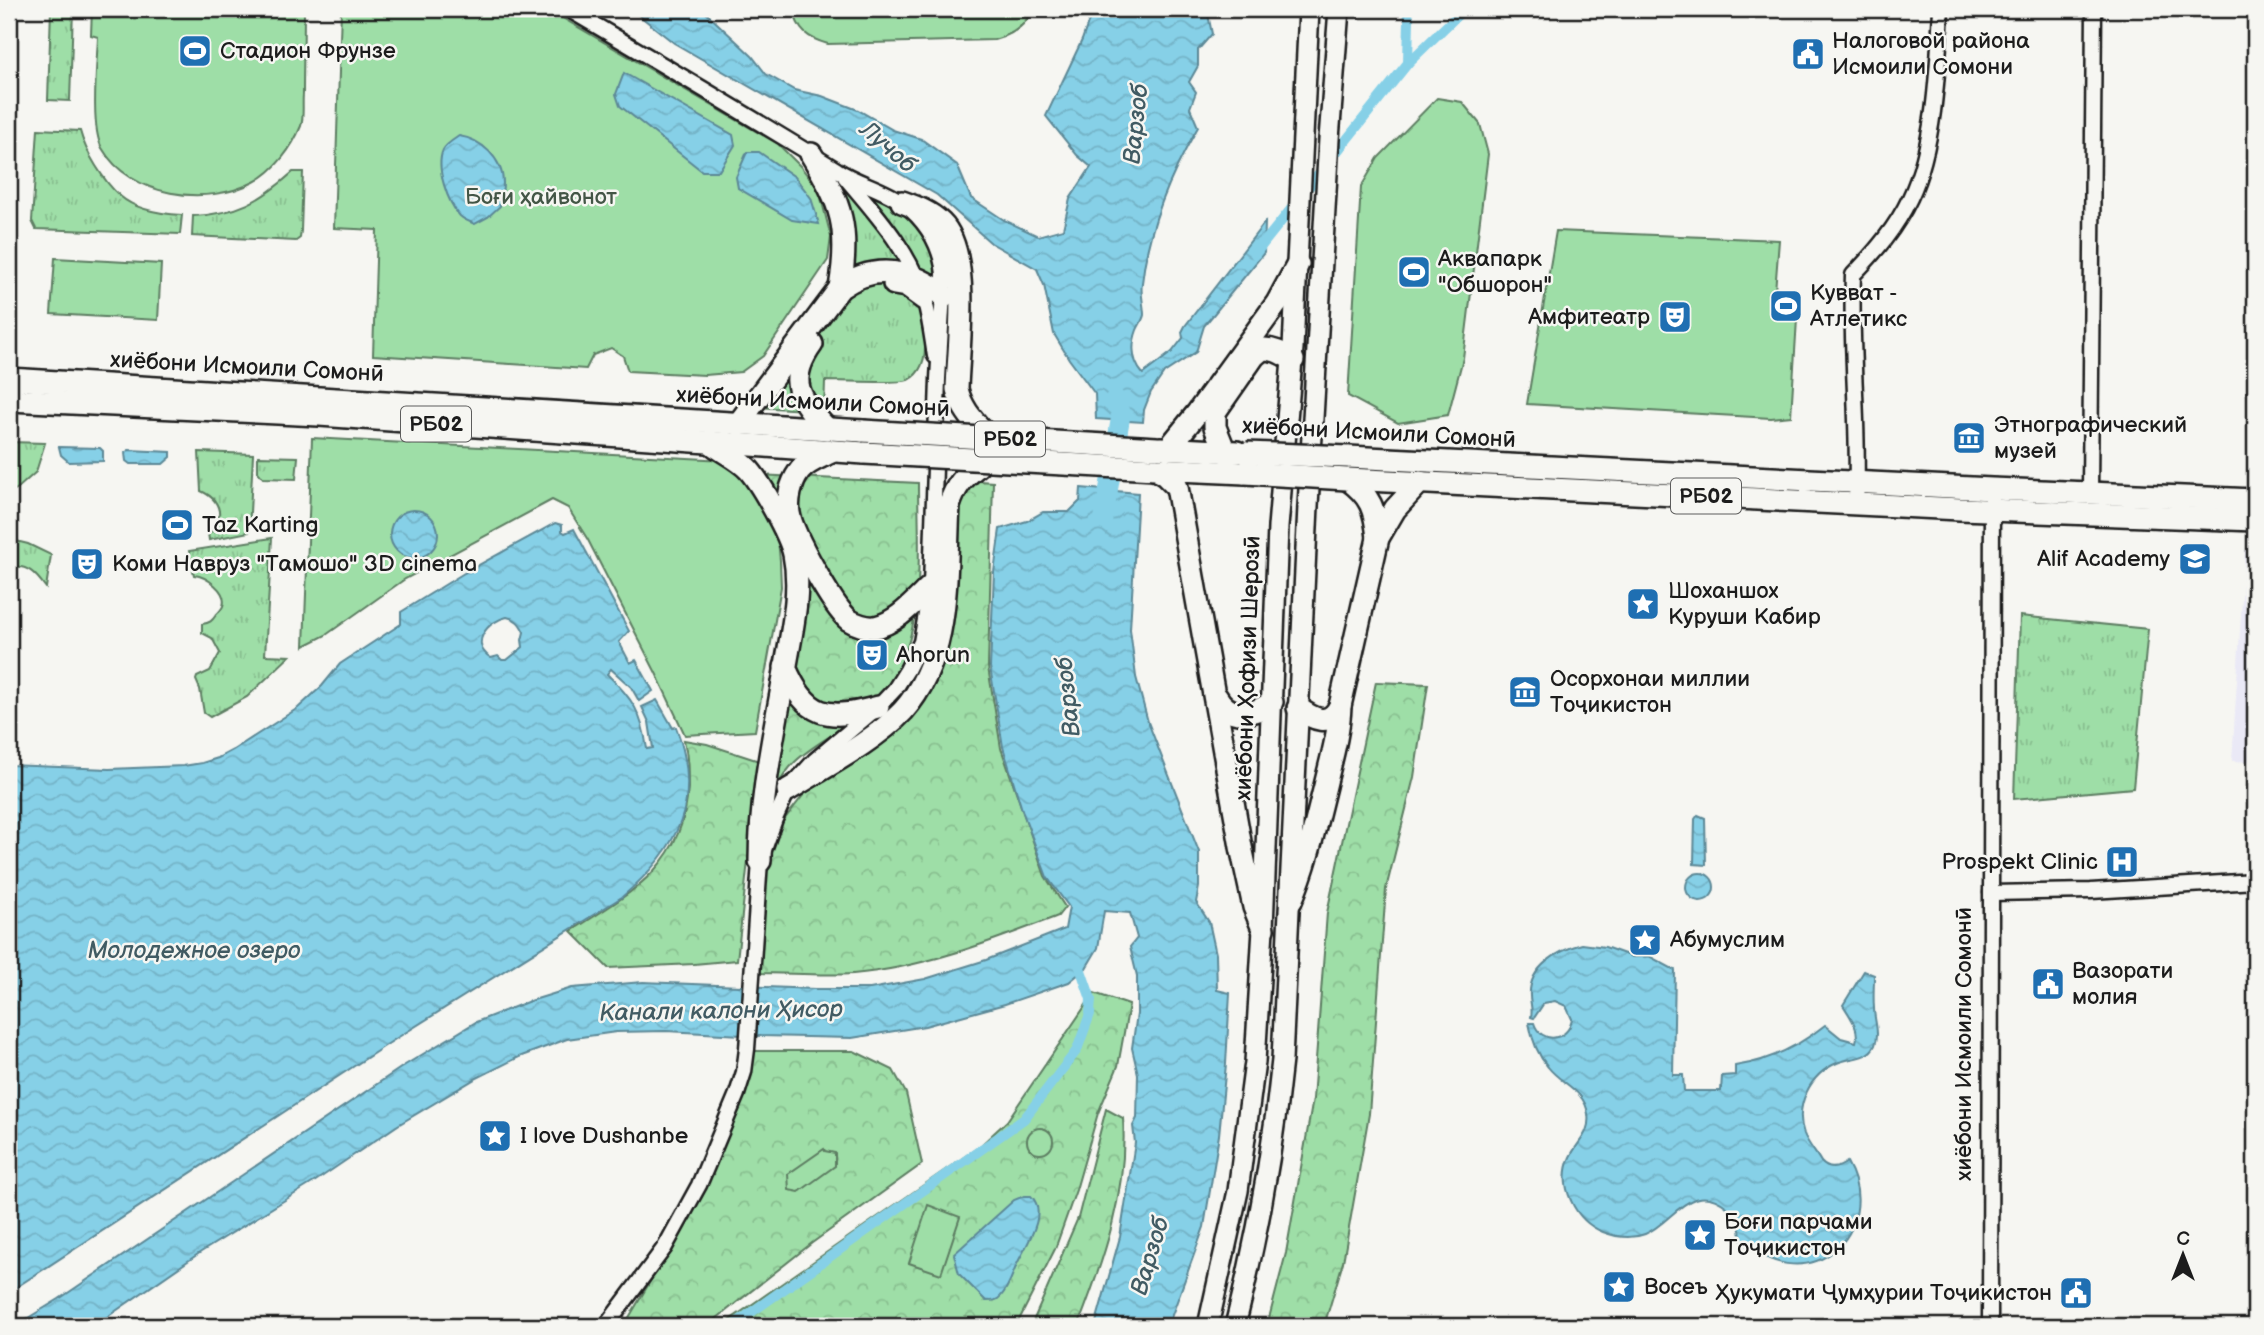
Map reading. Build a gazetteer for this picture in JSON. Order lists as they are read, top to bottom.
{
  "streets": {
    "highway": ["хиёбони Исмоили Сомонӣ", "РБ02"],
    "main road": ["хиёбони Ҳофизи Шерозӣ"]
  },
  "water": [
    "Варзоб",
    "Лучоб",
    "Молодежное озеро",
    "Канали калони Ҳисор"
  ],
  "parks": ["Боғи ҳайвонот"],
  "places": {
    "sports": [
      "Стадион Фрунзе",
      "Аквапарк \"Обшорон\"",
      "Кувват - Атлетикс",
      "Taz Karting"
    ],
    "public building": ["Налоговой района Исмоили Сомони", "Вазорати молия", "Ҳукумати Ҷумҳурии Тоҷикистон"],
    "theatre": ["Aмфитеатр", "Коми Навруз \"Тамошо\" 3D cinema", "Ahorun"],
    "museum": ["Этнографический музей", "Осорхонаи миллии Тоҷикистон"],
    "school or university": ["Alif Academy"],
    "place": [
      "Шоханшох Куруши Кабир",
      "Абумуслим",
      "I love Dushanbe",
      "Боғи парчами Тоҷикистон",
      "Восеъ"
    ],
    "hospital": ["Prospekt Clinic"]
  },
  "north": "top"
}
